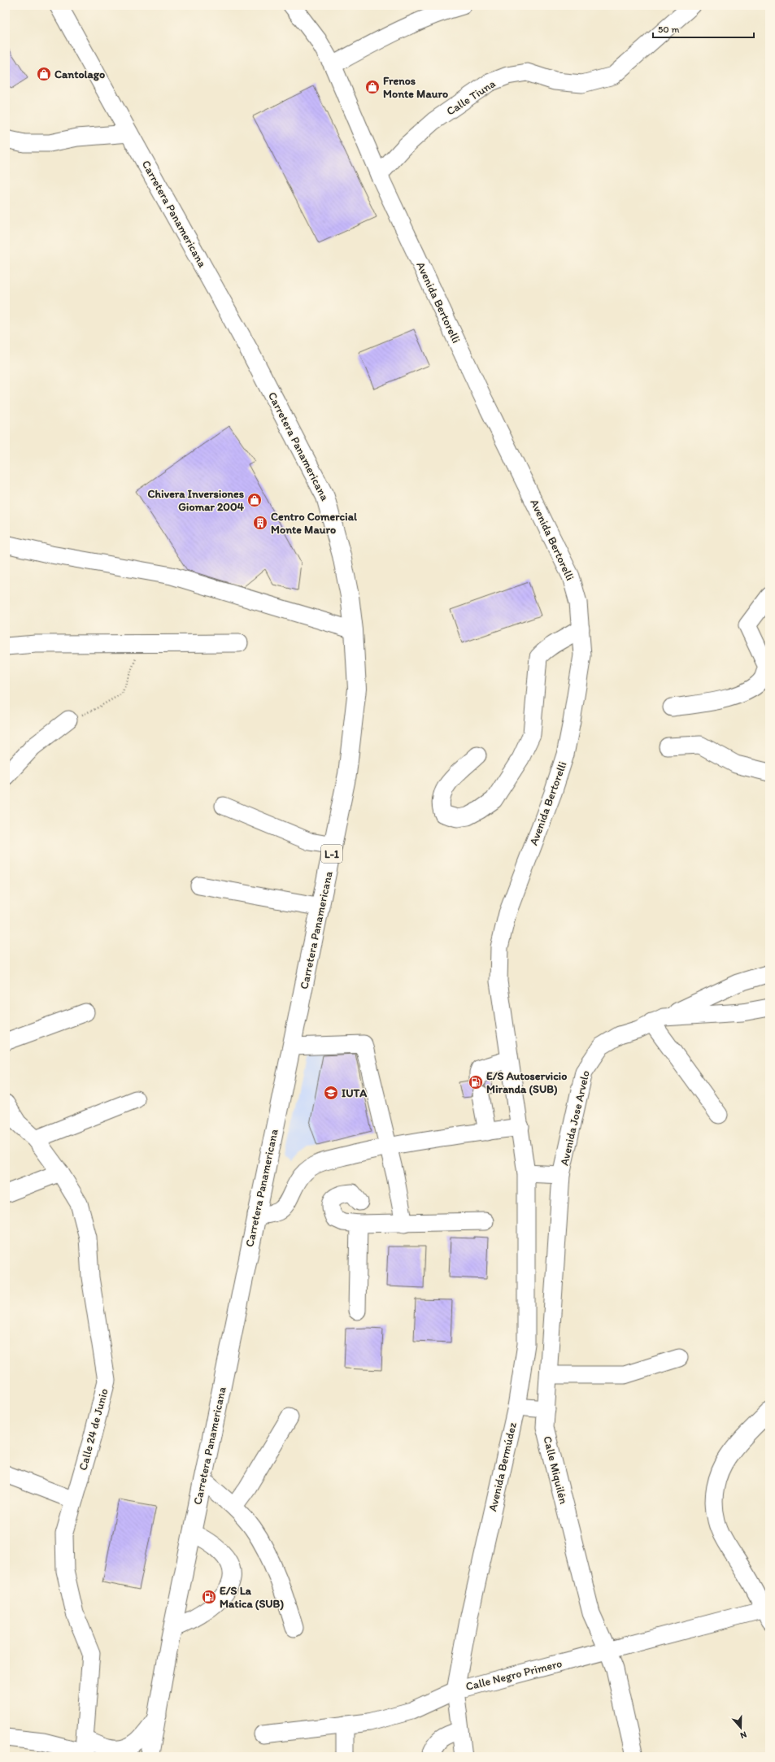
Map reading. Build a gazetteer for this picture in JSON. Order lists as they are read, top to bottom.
{
  "streets": {
    "main road": ["Carretera Panamericana", "L-1"],
    "street": [
      "Calle Tiuna",
      "Avenida Bertorelli",
      "Avenida Jose Arvelo",
      "Calle 24 de Junio",
      "Avenida Bermúdez",
      "Calle Miquilén",
      "Calle Negro Primero"
    ]
  },
  "crossings": [
    ["Calle Tiuna", "Avenida Bertorelli"],
    ["Avenida Bertorelli", "Avenida Bermúdez"],
    ["Avenida Jose Arvelo", "Calle Miquilén"],
    ["Avenida Bermúdez", "Calle Negro Primero"],
    ["Calle Miquilén", "Calle Negro Primero"]
  ],
  "places": {
    "shop": ["Cantolago", "Frenos Monte Mauro", "Chivera Inversiones Giomar 2004"],
    "building": ["Centro Comercial Monte Mauro"],
    "fuel station": ["E/S Autoservicio Miranda (SUB)", "E/S La Matica (SUB)"],
    "school or university": ["IUTA"]
  },
  "scale_bar": "50 m",
  "north": "bottom"
}
